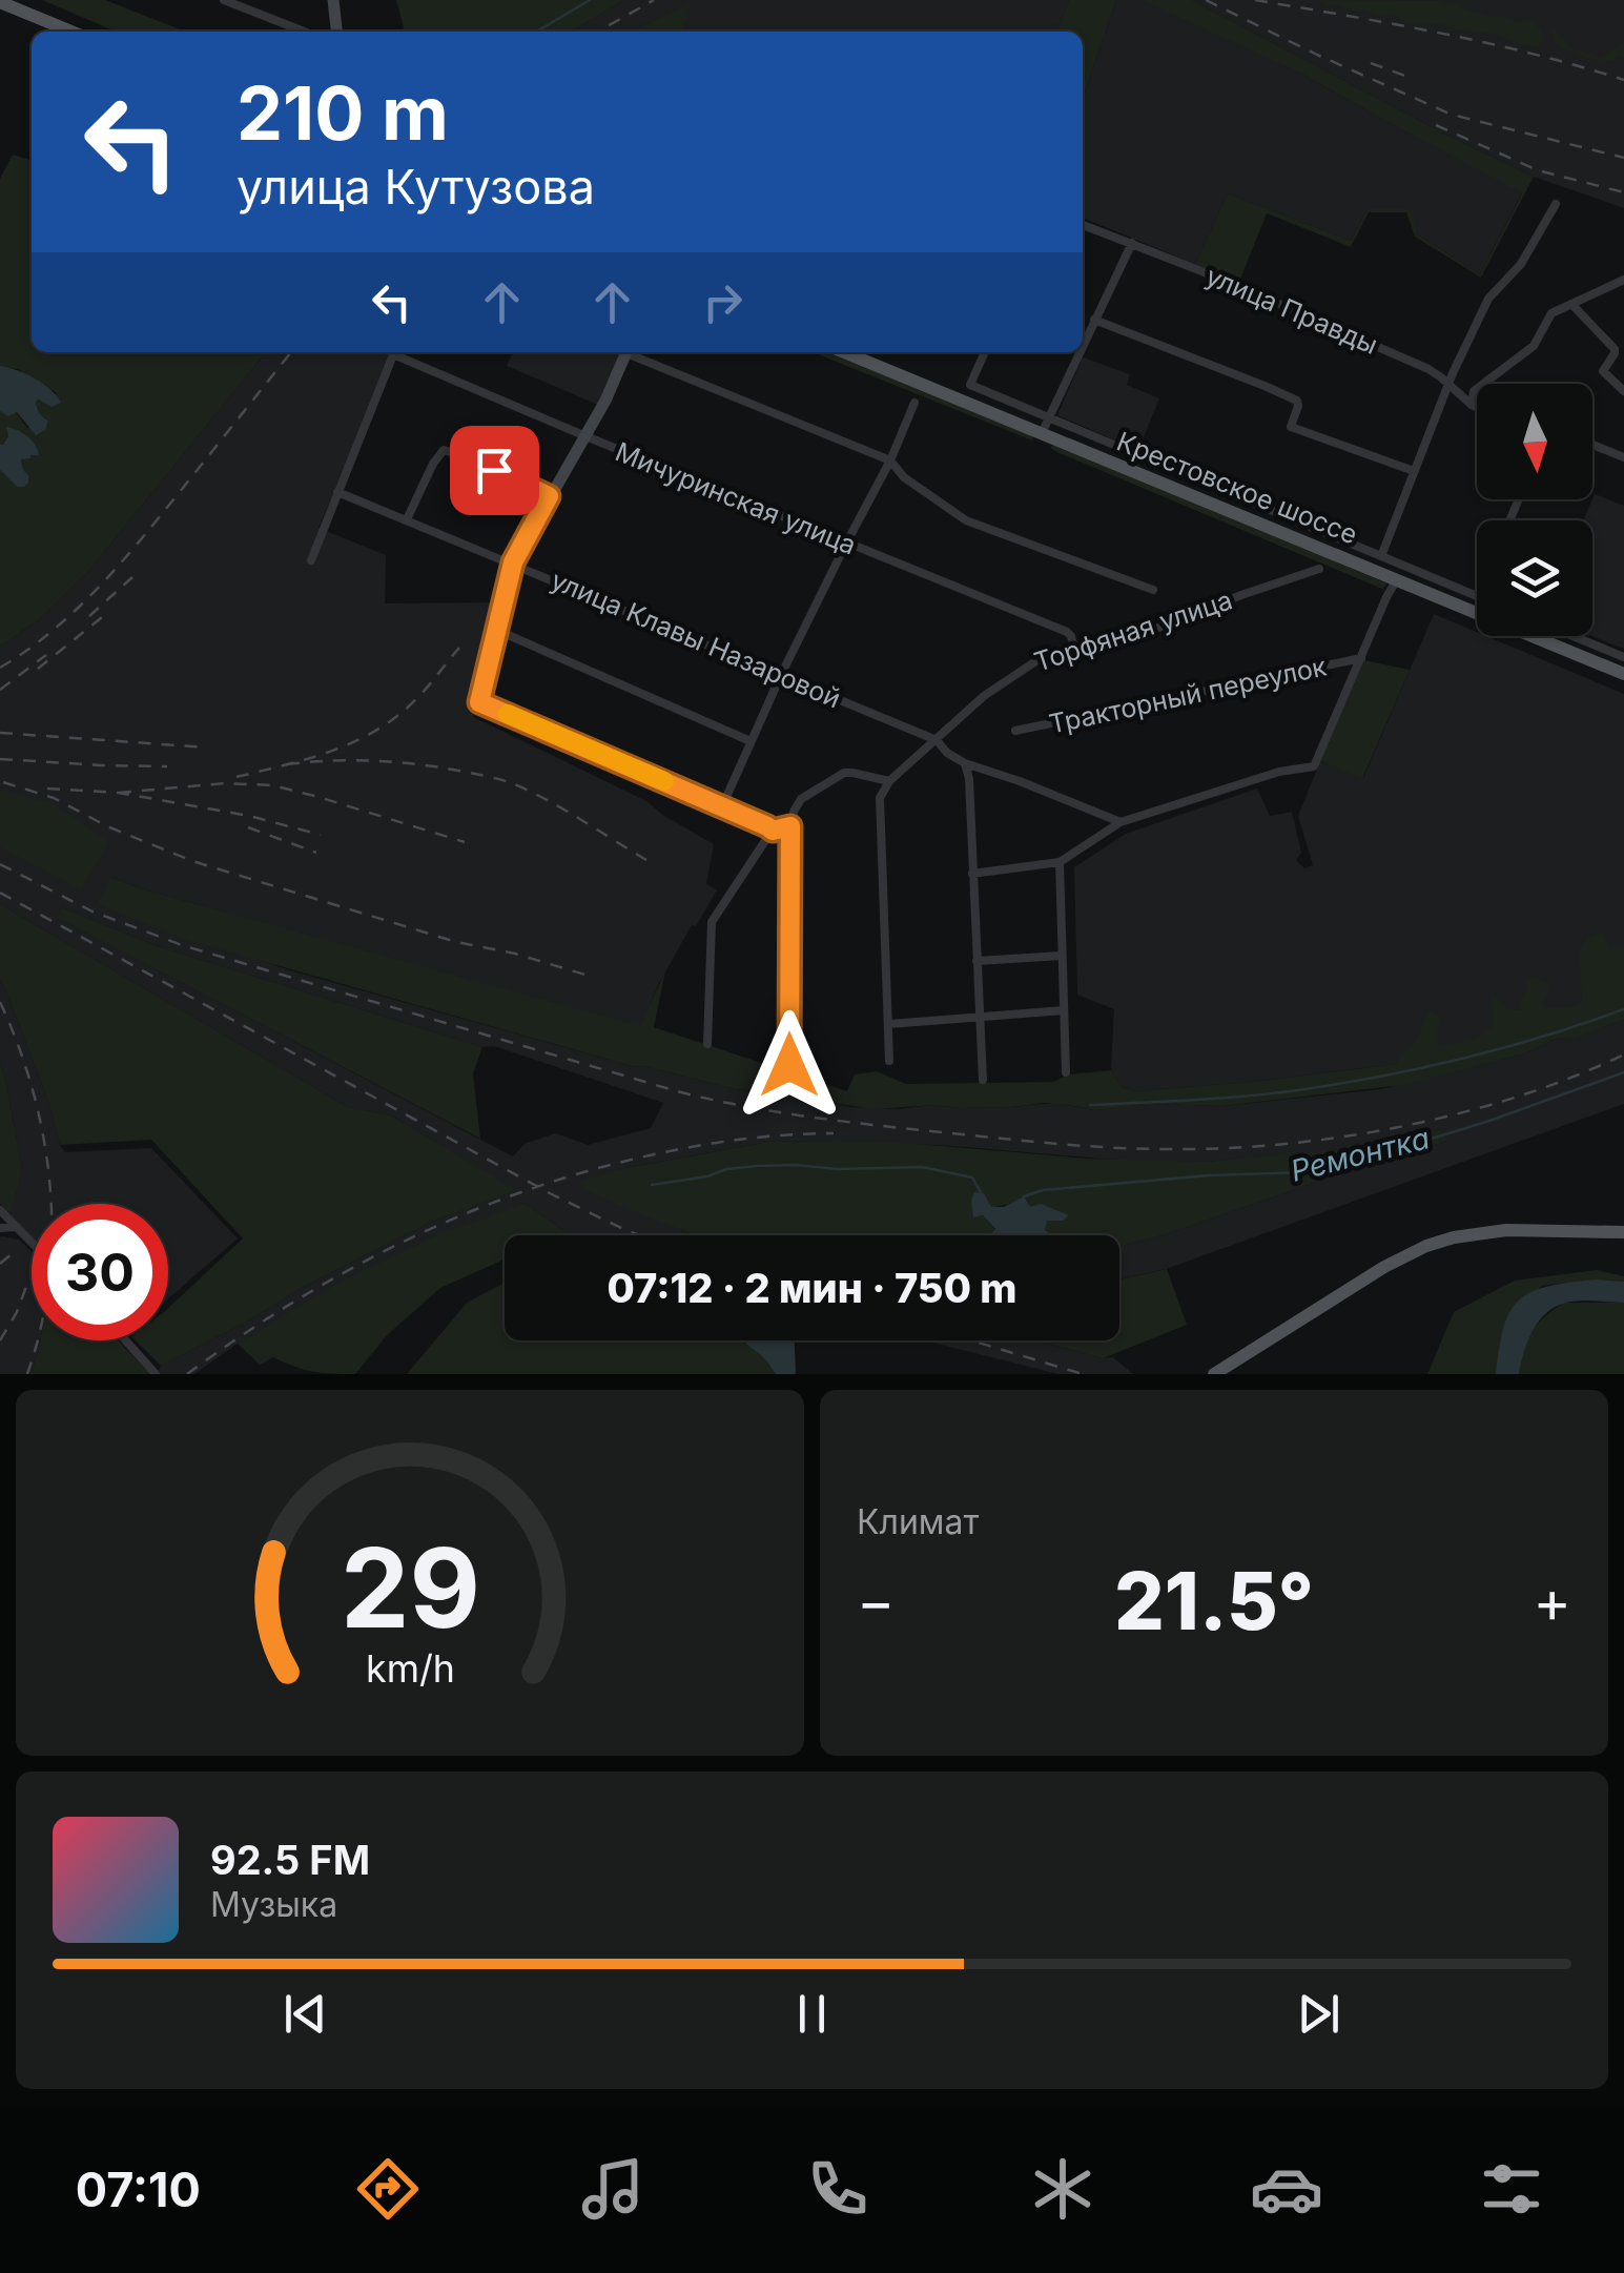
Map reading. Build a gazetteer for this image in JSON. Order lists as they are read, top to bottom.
{
  "streets": {
    "main road": ["Крестовское шоссе"],
    "street": [
      "улица Правды",
      "Мичуринская улица",
      "Торфяная улица",
      "улица Клавы Назаровой",
      "Тракторный переулок"
    ]
  },
  "crossings": [
    ["Мичуринская улица", "Торфяная улица"],
    ["Торфяная улица", "улица Клавы Назаровой"]
  ],
  "water": ["Ремонтка"],
  "north": "bottom",
  "page": {
    "turn": ["210 m", "улица Кутузова"],
    "limit": "30",
    "trip": "07:12 · 2 мин · 750 m",
    "tile": "Климат",
    "heat": ["−", "21.5°", "+"],
    "song": ["92.5 FM", "Музыка"],
    "tabs": "07:10",
    "gauge": ["29", "km/h"]
  }
}
